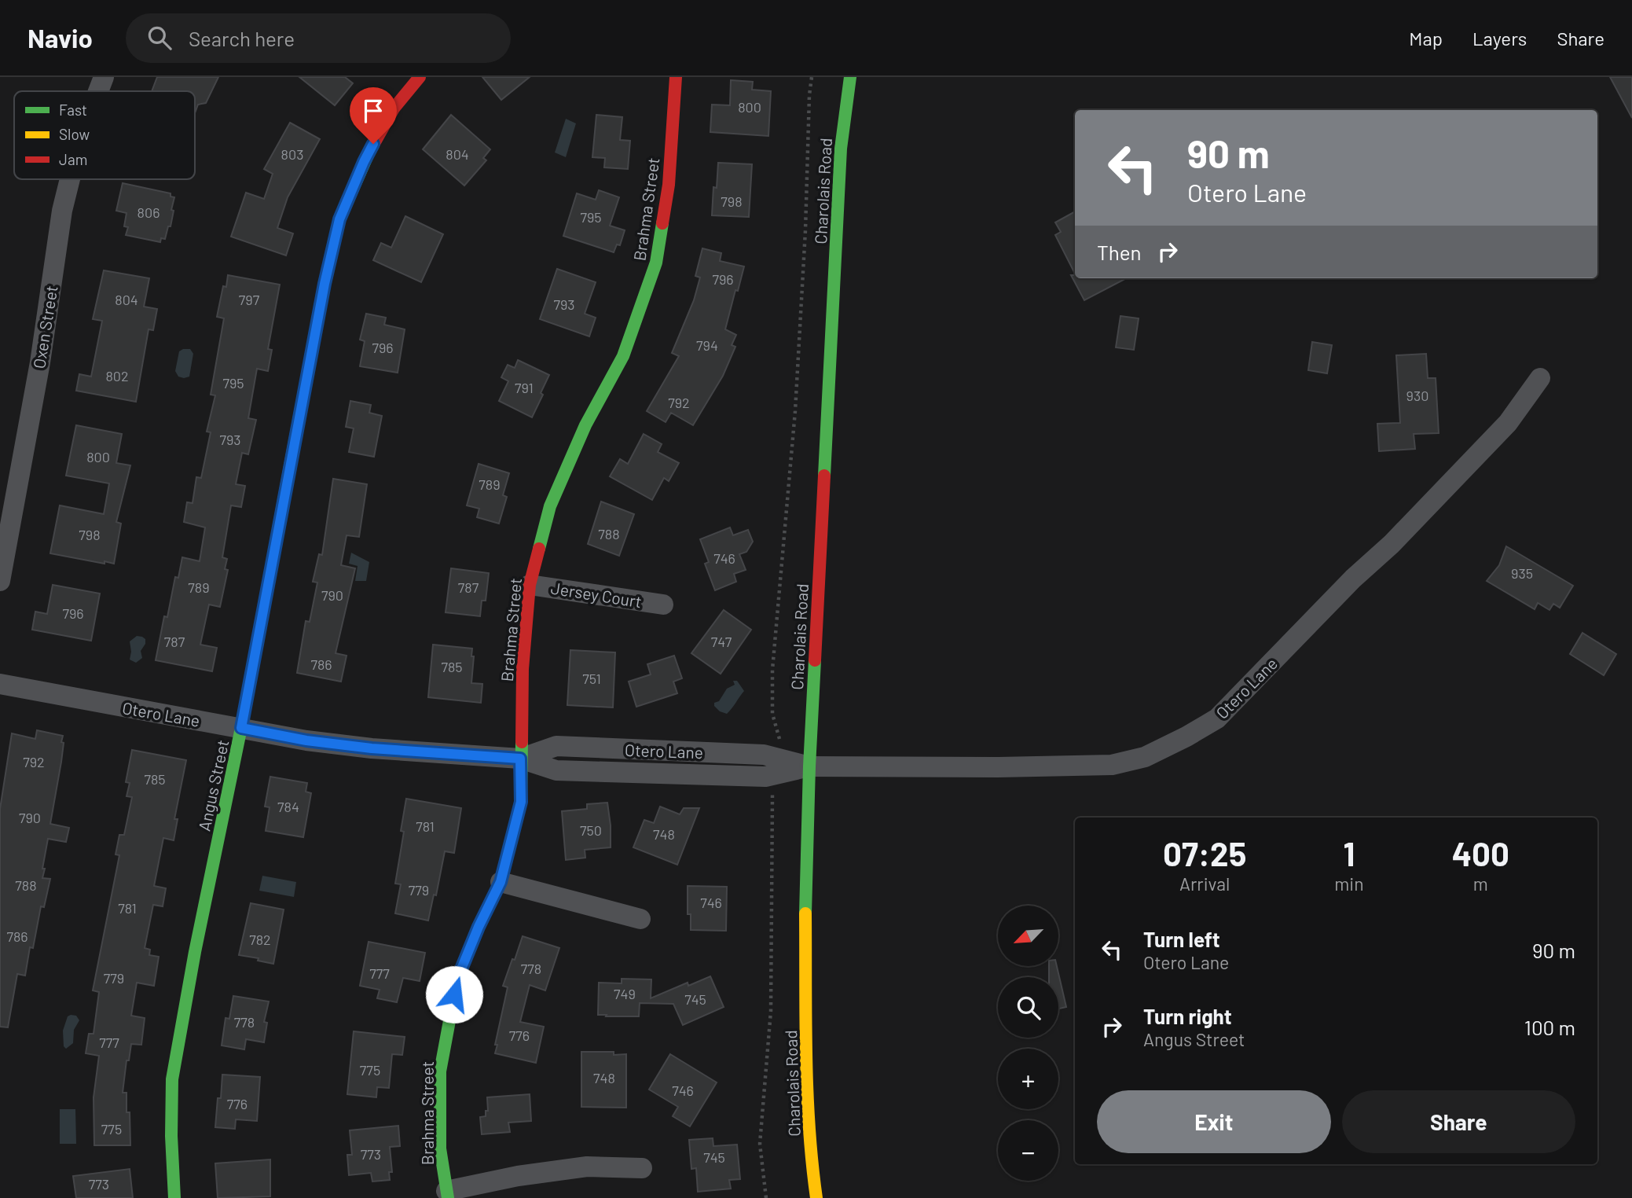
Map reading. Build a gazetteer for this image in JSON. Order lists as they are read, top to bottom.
{
  "streets": {
    "street": [
      "Charolais Road",
      "Brahma Street",
      "Oxen Street",
      "Jersey Court",
      "Otero Lane",
      "Angus Street"
    ]
  },
  "crossings": [
    ["Charolais Road", "Otero Lane"],
    ["Brahma Street", "Jersey Court"],
    ["Brahma Street", "Otero Lane"],
    ["Otero Lane", "Angus Street"]
  ],
  "house_numbers": [
    "800",
    "803",
    "804",
    "798",
    "806",
    "795",
    "796",
    "804",
    "797",
    "793",
    "794",
    "796",
    "802",
    "795",
    "791",
    "930",
    "792",
    "793",
    "800",
    "789",
    "788",
    "798",
    "746",
    "935",
    "789",
    "787",
    "790",
    "796",
    "787",
    "747",
    "786",
    "785",
    "751",
    "792",
    "785",
    "784",
    "790",
    "781",
    "750",
    "748",
    "788",
    "779",
    "746",
    "781",
    "786",
    "782",
    "778",
    "777",
    "779",
    "749",
    "745",
    "778",
    "776",
    "777",
    "775",
    "748",
    "746",
    "776",
    "775",
    "773",
    "745",
    "773"
  ],
  "legend": ["Fast", "Slow", "Jam"],
  "north": "bottom left",
  "page": {
    "header": "Navio",
    "search": "Search here",
    "nav": ["Map", "Layers", "Share"],
    "turn": ["90 m", "Otero Lane"],
    "then": "Then",
    "eta": [
      "07:25",
      "Arrival",
      "1",
      "min",
      "400",
      "m"
    ],
    "map_buttons": ["+", "−"],
    "list": [
      {
        "name": "Turn left",
        "note": "Otero Lane",
        "value": "90 m"
      },
      {
        "name": "Turn right",
        "note": "Angus Street",
        "value": "100 m"
      }
    ],
    "buttons": ["Exit", "Share"]
  }
}
